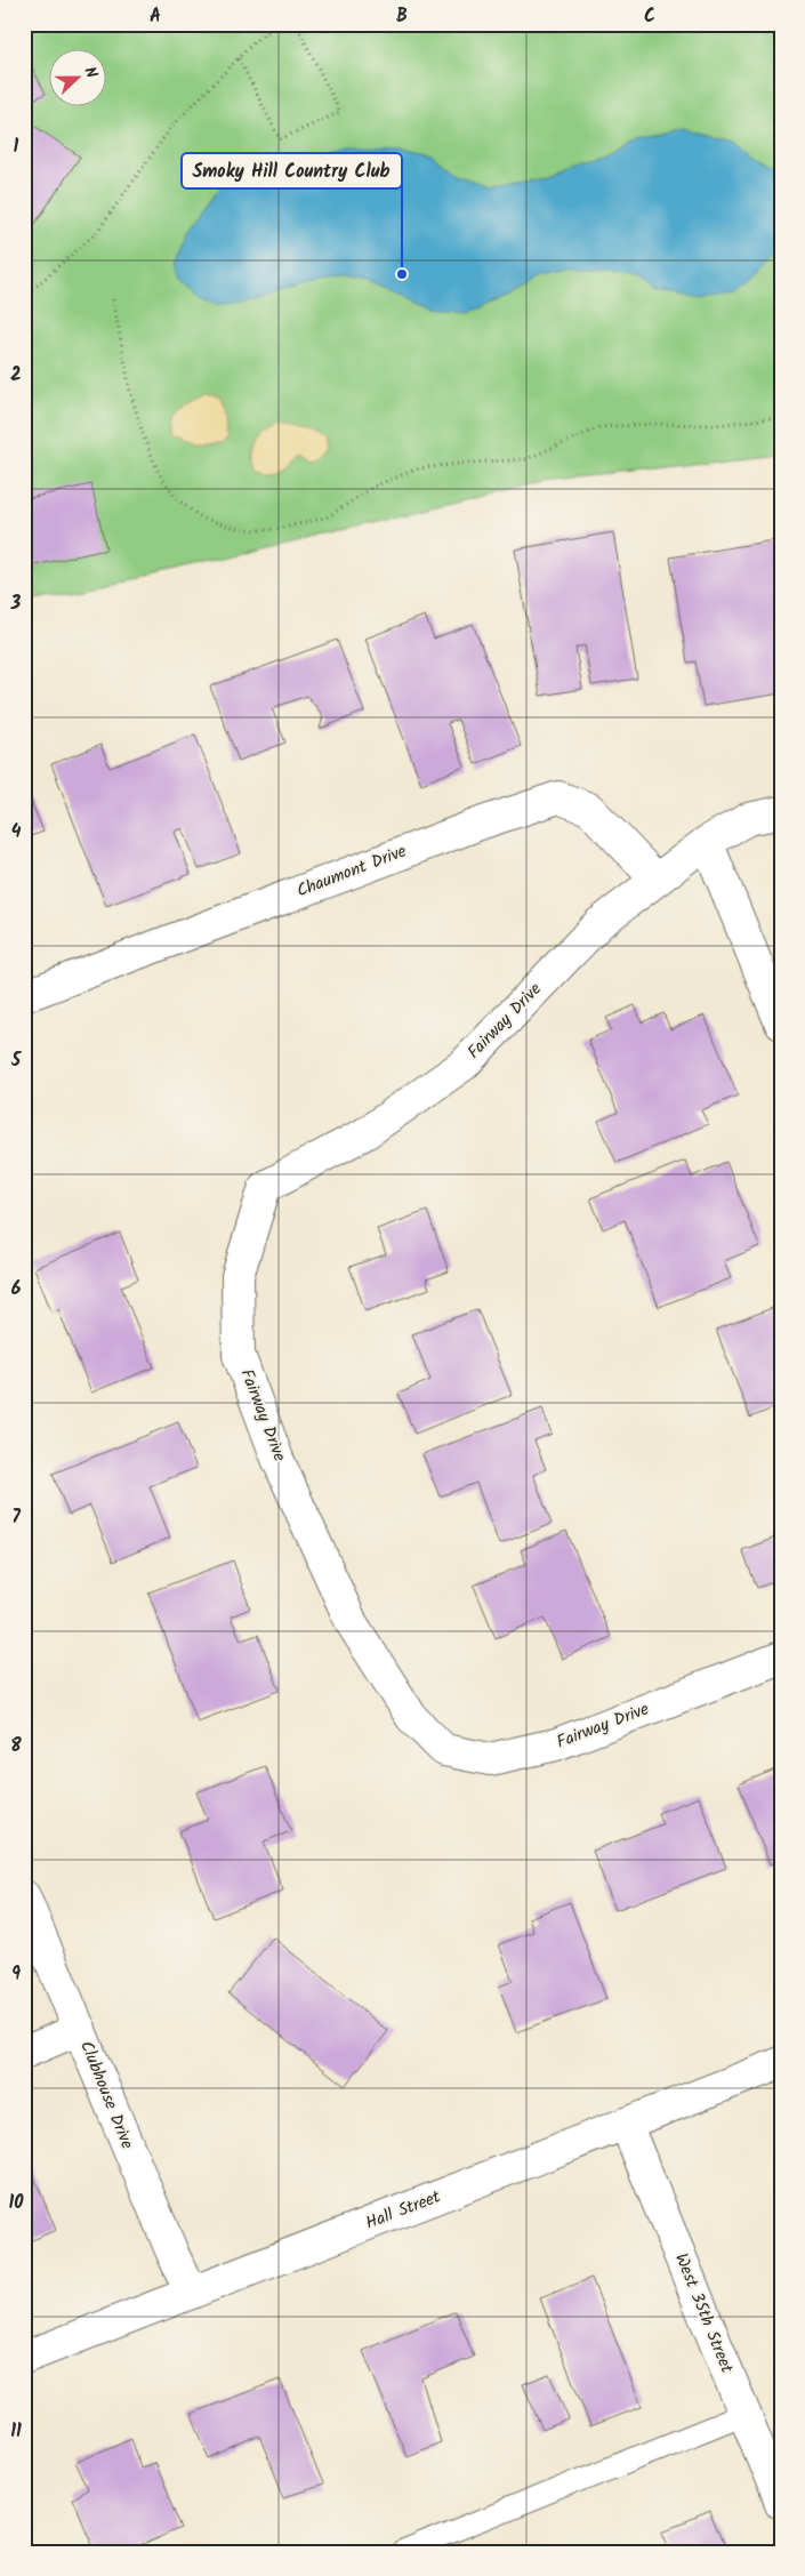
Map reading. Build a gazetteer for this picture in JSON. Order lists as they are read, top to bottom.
{
  "streets": {
    "street": [
      "Chaumont Drive",
      "Fairway Drive",
      "Clubhouse Drive",
      "Hall Street",
      "West 35th Street"
    ]
  },
  "crossings": [
    ["Chaumont Drive", "Fairway Drive"],
    ["Clubhouse Drive", "Hall Street"],
    ["Hall Street", "West 35th Street"]
  ],
  "places": ["Smoky Hill Country Club"],
  "north": "right",
  "grid": {
    "columns": ["A", "B", "C"],
    "rows": [
      "1",
      "2",
      "3",
      "4",
      "5",
      "6",
      "7",
      "8",
      "9",
      "10",
      "11"
    ]
  }
}
